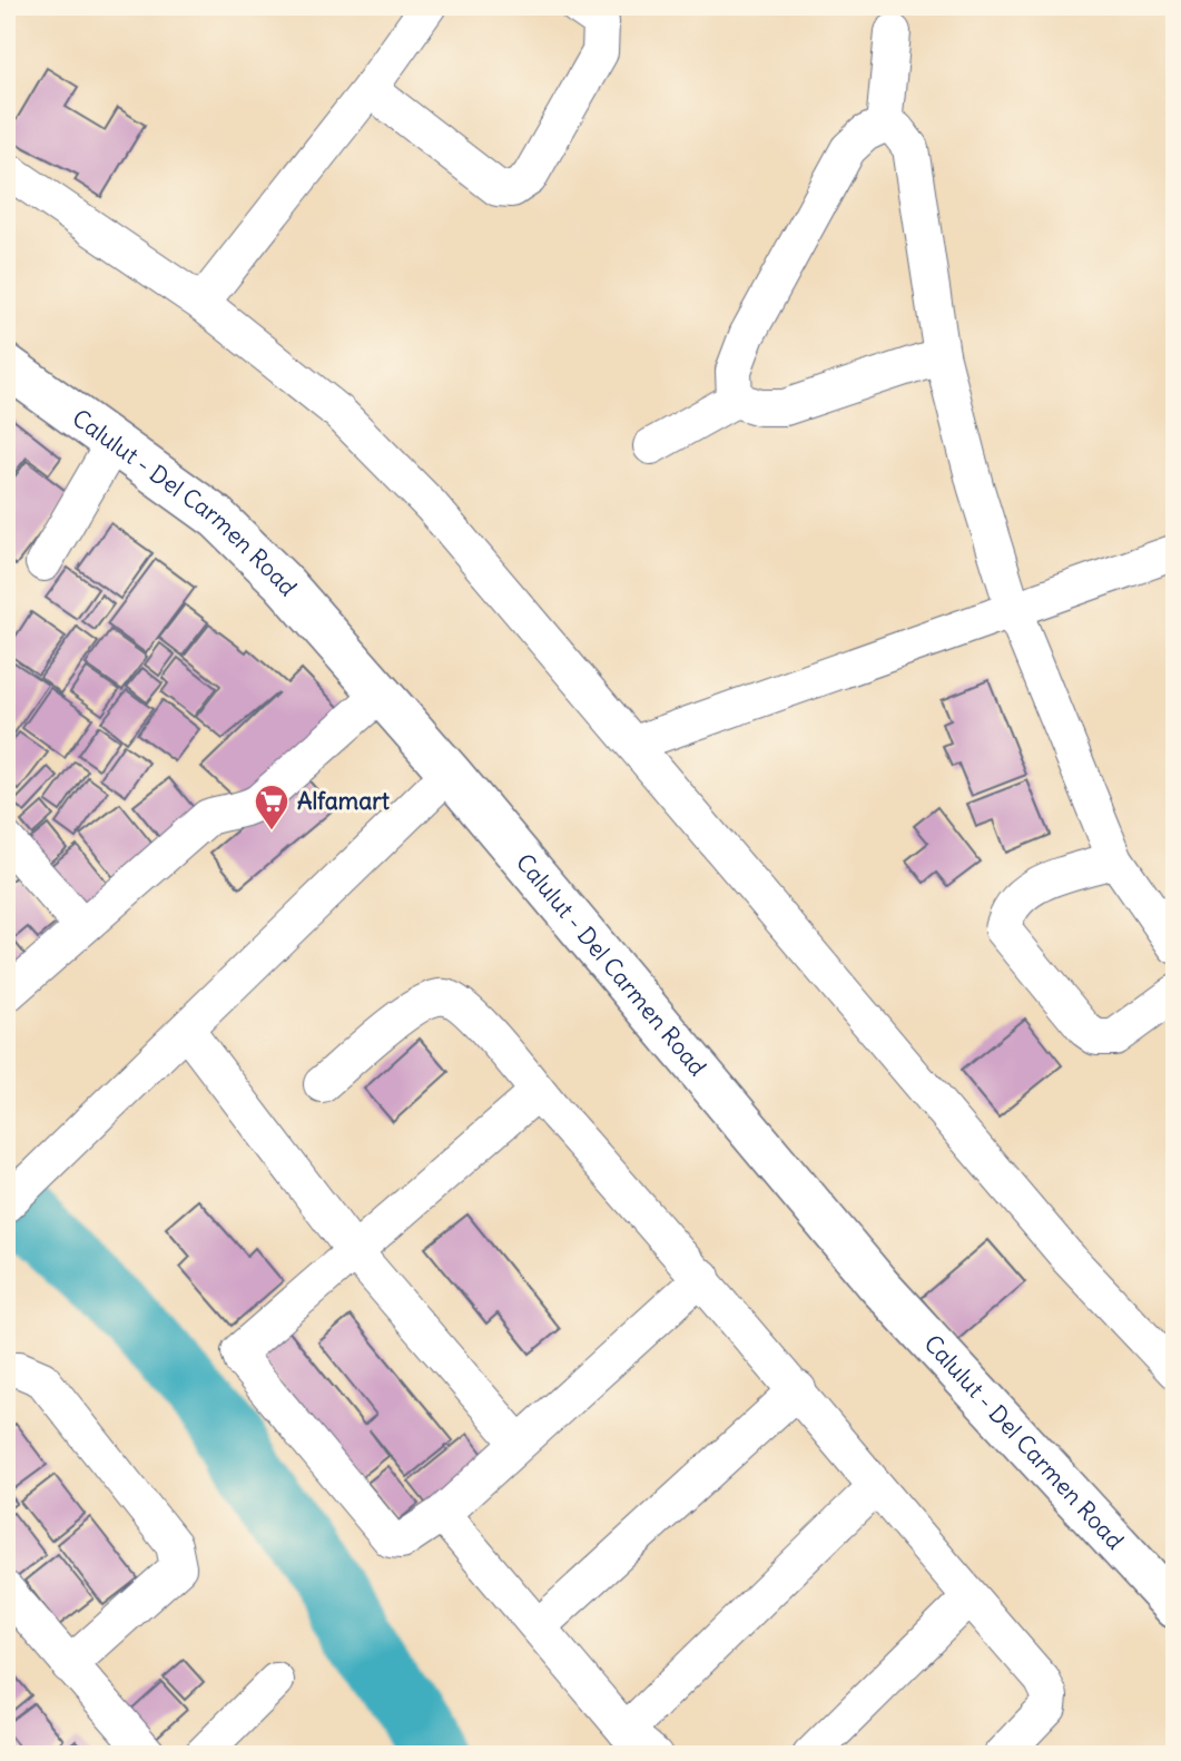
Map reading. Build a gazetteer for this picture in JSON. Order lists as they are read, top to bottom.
{
  "streets": {
    "main road": ["Calulut - Del Carmen Road"]
  },
  "places": {
    "supermarket": ["Alfamart"]
  }
}
